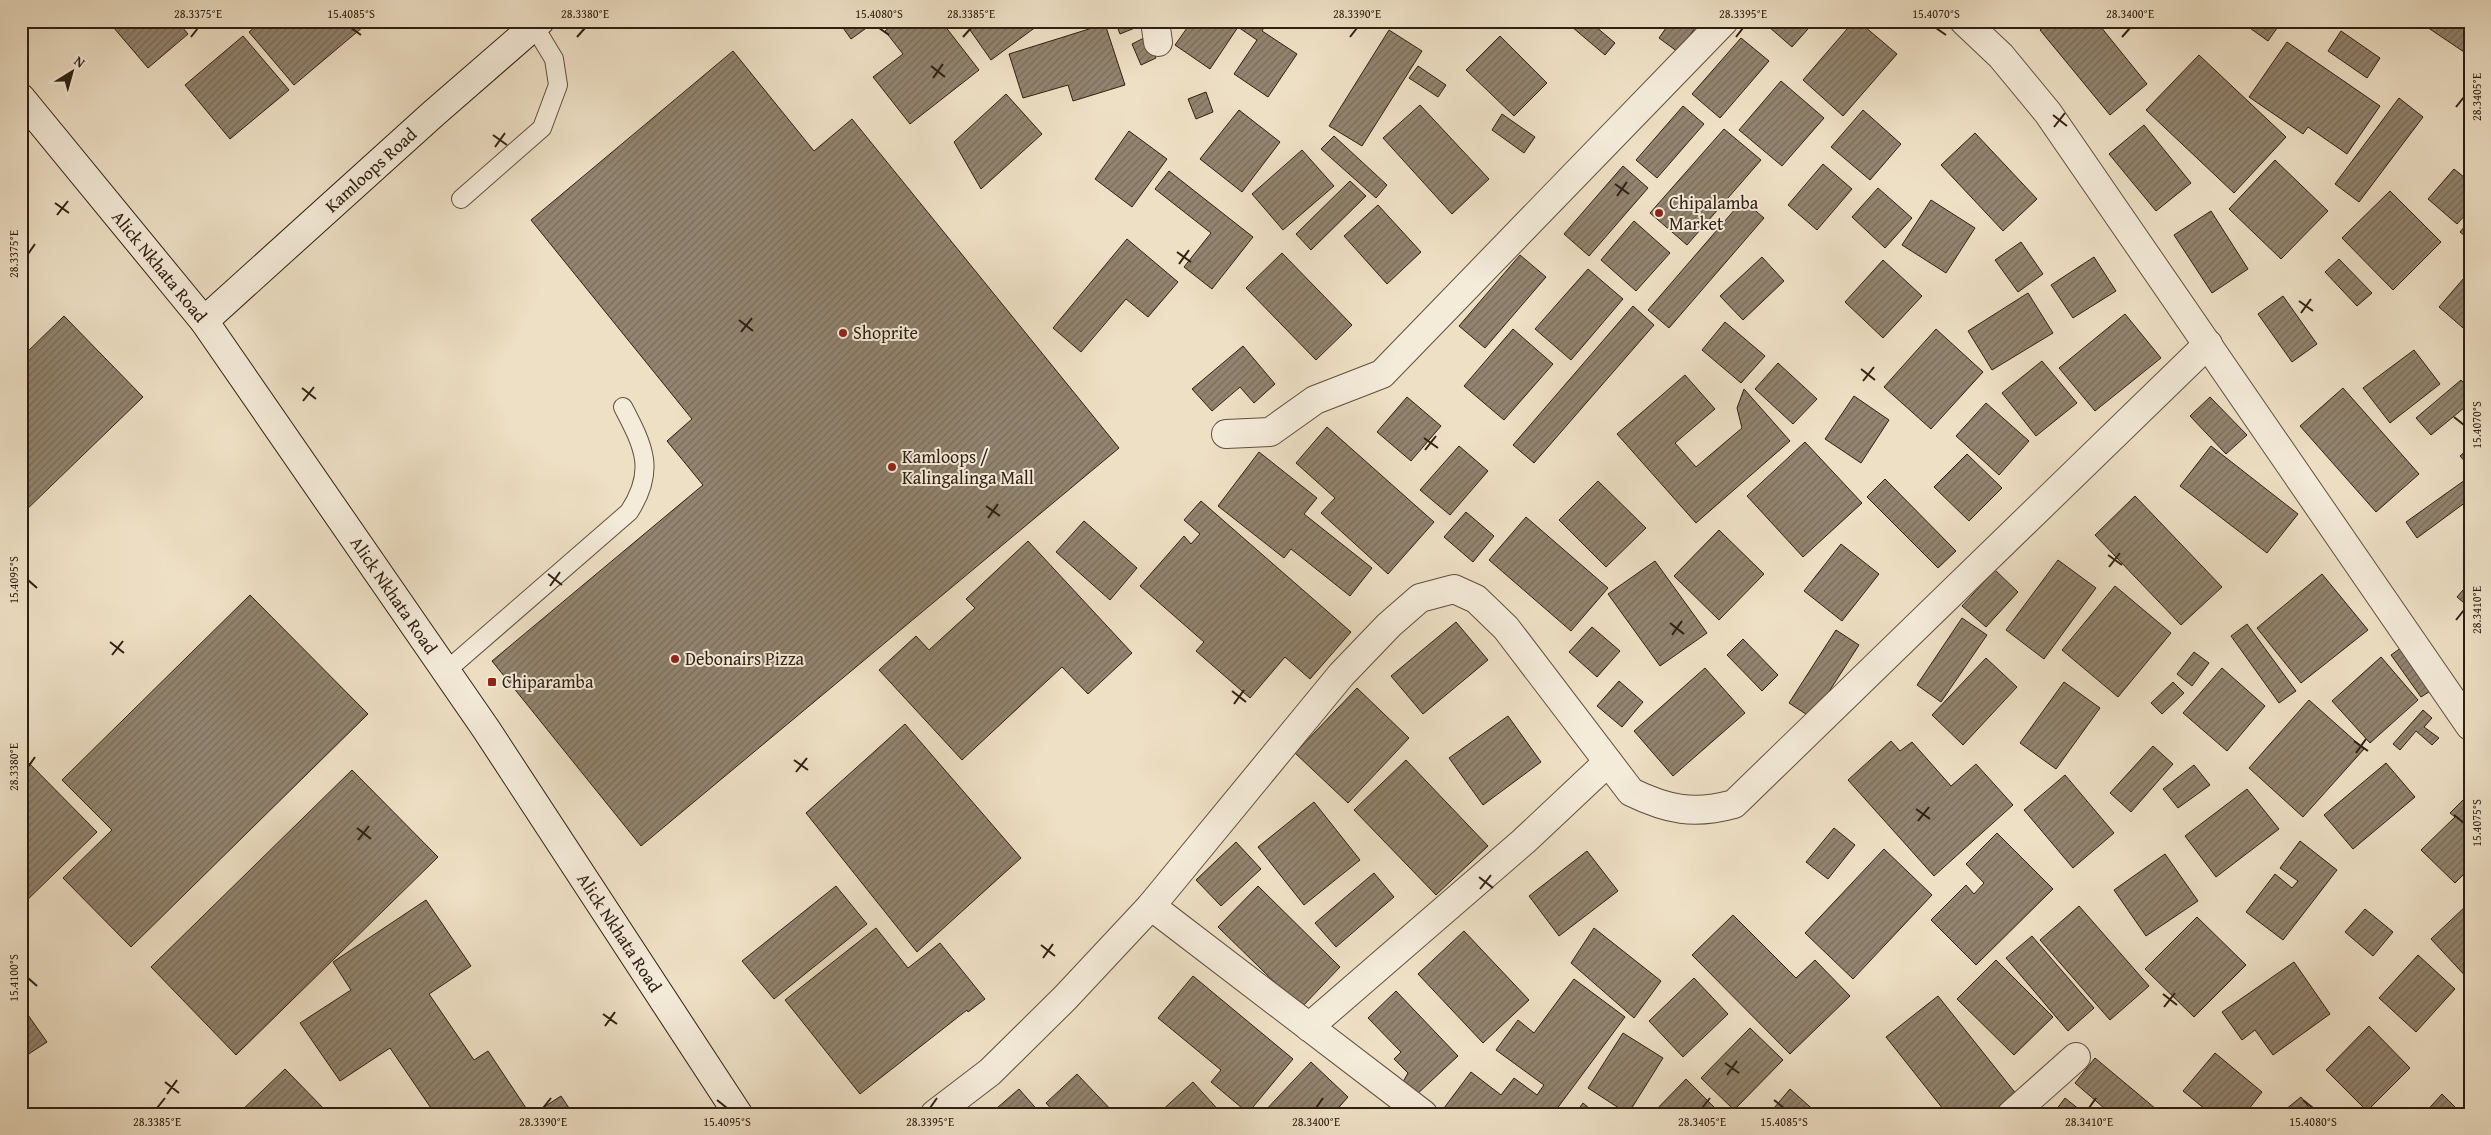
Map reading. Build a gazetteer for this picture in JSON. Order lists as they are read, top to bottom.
{
  "streets": {
    "street": ["Kamloops Road", "Alick Nkhata Road"]
  },
  "crossings": [
    ["Kamloops Road", "Alick Nkhata Road"]
  ],
  "places": {
    "other": [
      "Chipalamba Market",
      "Shoprite",
      "Kamloops / Kalingalinga Mall",
      "Debonairs Pizza"
    ],
    "transit": ["Chiparamba"]
  },
  "north": "top right",
  "coordinates": [
    "28.3375°E",
    "15.4085°S",
    "28.3380°E",
    "15.4080°S",
    "28.3385°E",
    "28.3390°E",
    "28.3395°E",
    "15.4070°S",
    "28.3400°E",
    "28.3405°E",
    "15.4095°S",
    "28.3410°E",
    "15.4075°S",
    "15.4100°S"
  ]
}
